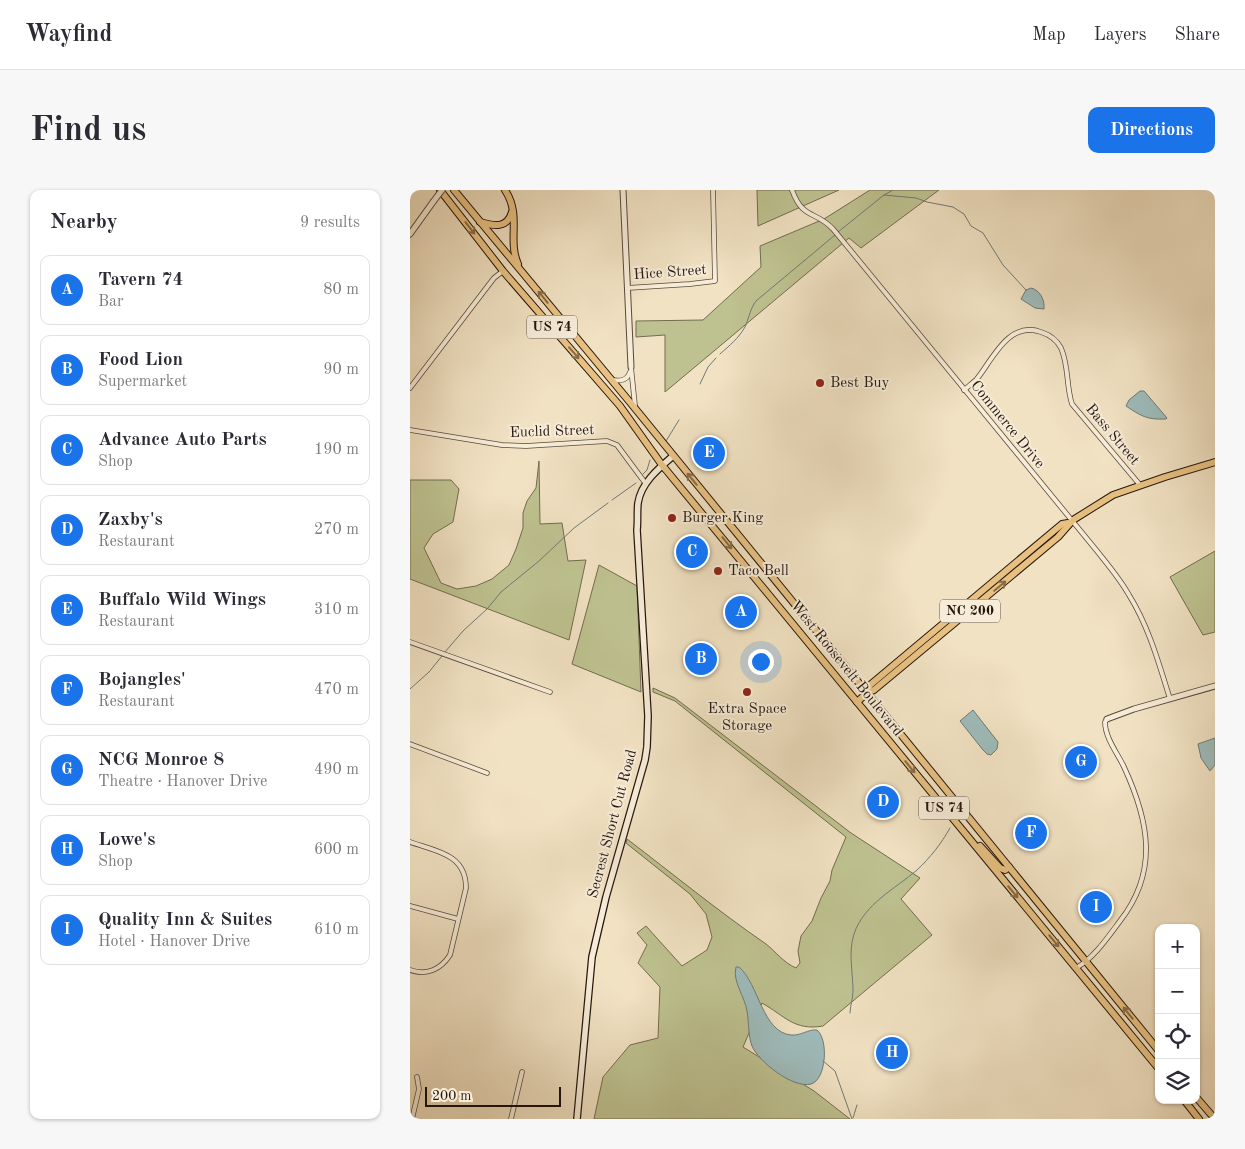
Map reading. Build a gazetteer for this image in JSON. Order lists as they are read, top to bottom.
{
  "streets": {
    "main road": [
      "US 74",
      "NC 200",
      "West Roosevelt Boulevard",
      "Secrest Short Cut Road"
    ],
    "street": [
      "Hice Street",
      "Commerce Drive",
      "Euclid Street",
      "Bass Street"
    ]
  },
  "crossings": [
    ["Commerce Drive", "Bass Street"],
    ["Commerce Drive", "NC 200"],
    ["Euclid Street", "Secrest Short Cut Road"],
    ["Bass Street", "NC 200"],
    ["NC 200", "West Roosevelt Boulevard"],
    ["West Roosevelt Boulevard", "Secrest Short Cut Road"]
  ],
  "places": [
    "Best Buy",
    "Burger King",
    "Taco Bell",
    "Extra Space Storage"
  ],
  "scale_bar": "200 m",
  "page": {
    "header": "Wayfind",
    "nav": ["Map", "Layers", "Share"],
    "buttons": "Directions",
    "title": "Find us",
    "heading": ["Nearby", "9 results"],
    "list": [
      {
        "mark": "A",
        "name": "Tavern 74",
        "note": "Bar",
        "value": "80 m"
      },
      {
        "mark": "B",
        "name": "Food Lion",
        "note": "Supermarket",
        "value": "90 m"
      },
      {
        "mark": "C",
        "name": "Advance Auto Parts",
        "note": "Shop",
        "value": "190 m"
      },
      {
        "mark": "D",
        "name": "Zaxby's",
        "note": "Restaurant",
        "value": "270 m"
      },
      {
        "mark": "E",
        "name": "Buffalo Wild Wings",
        "note": "Restaurant",
        "value": "310 m"
      },
      {
        "mark": "F",
        "name": "Bojangles'",
        "note": "Restaurant",
        "value": "470 m"
      },
      {
        "mark": "G",
        "name": "NCG Monroe 8",
        "note": "Theatre · Hanover Drive",
        "value": "490 m"
      },
      {
        "mark": "H",
        "name": "Lowe's",
        "note": "Shop",
        "value": "600 m"
      },
      {
        "mark": "I",
        "name": "Quality Inn & Suites",
        "note": "Hotel · Hanover Drive",
        "value": "610 m"
      }
    ],
    "pins": [
      "E",
      "C",
      "A",
      "B",
      "G",
      "D",
      "F",
      "I",
      "H"
    ],
    "map_buttons": ["+", "−"],
    "scale": "200 m"
  }
}
